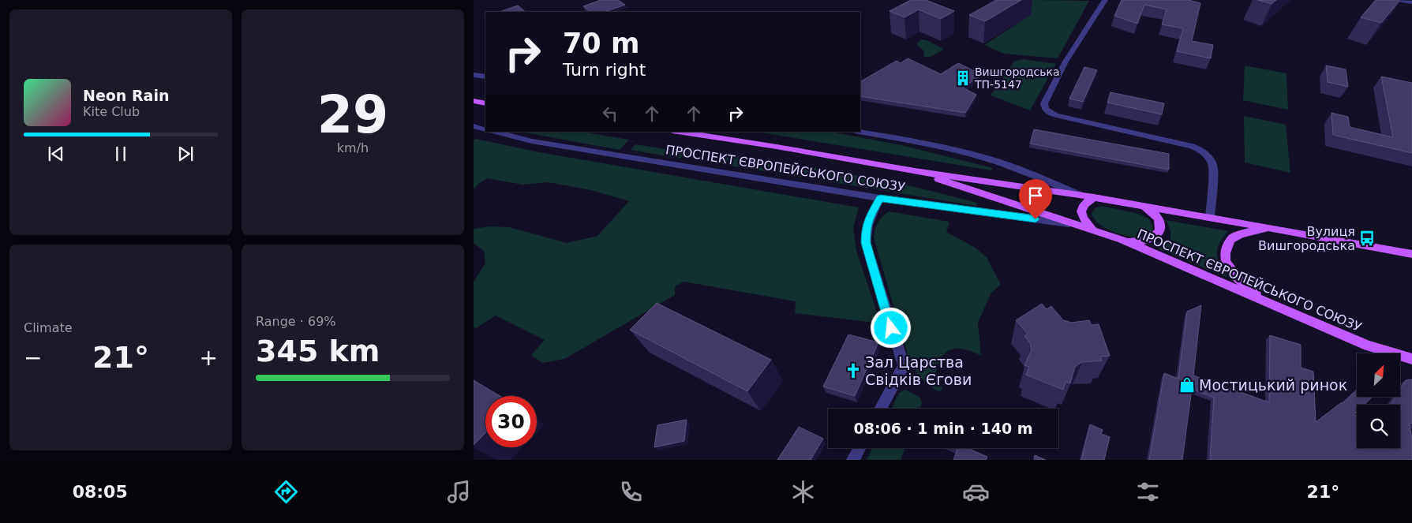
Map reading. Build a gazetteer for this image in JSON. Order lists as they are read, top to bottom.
{
  "streets": {
    "main road": ["ПРОСПЕКТ ЄВРОПЕЙСЬКОГО СОЮЗУ"]
  },
  "places": {
    "building": ["Вишгородська ТП-5147"],
    "bus stop": ["Вулиця Вишгородська"],
    "church": ["Зал Царства Свідків Єгови"],
    "shop": ["Мостицький ринок"]
  },
  "north": "top right",
  "page": {
    "tile": [
      ["29", "km/h"],
      "Climate",
      ["Range · 69%", "345 km"]
    ],
    "turn": ["70 m", "Turn right"],
    "song": ["Neon Rain", "Kite Club"],
    "heat": ["−", "21°", "+"],
    "limit": "30",
    "trip": "08:06 · 1 min · 140 m",
    "tabs": ["08:05", "21°"]
  }
}
